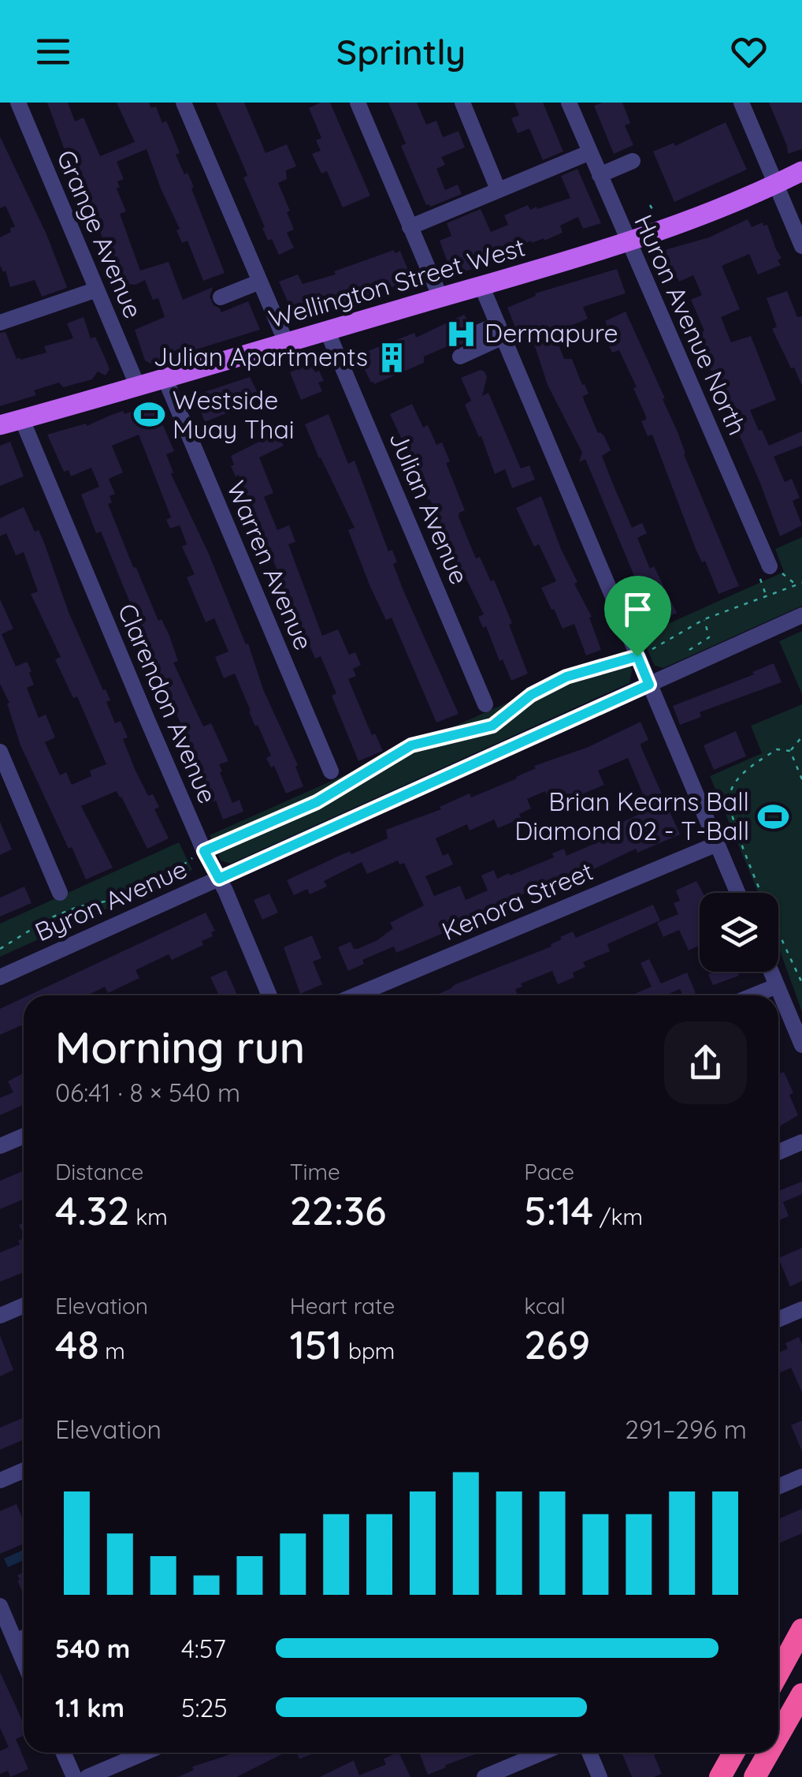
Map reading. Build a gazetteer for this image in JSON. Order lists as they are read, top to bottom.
{
  "streets": {
    "main road": ["Wellington Street West"],
    "street": [
      "Grange Avenue",
      "Huron Avenue North",
      "Julian Avenue",
      "Warren Avenue",
      "Clarendon Avenue",
      "Byron Avenue",
      "Kenora Street"
    ]
  },
  "crossings": [
    ["Grange Avenue", "Wellington Street West"],
    ["Wellington Street West", "Huron Avenue North"],
    ["Wellington Street West", "Julian Avenue"],
    ["Wellington Street West", "Warren Avenue"],
    ["Wellington Street West", "Clarendon Avenue"],
    ["Clarendon Avenue", "Byron Avenue"]
  ],
  "places": {
    "hospital": ["Dermapure"],
    "building": ["Julian Apartments"],
    "sports": ["Westside Muay Thai", "Brian Kearns Ball Diamond 02 - T-Ball"]
  },
  "page": {
    "header": "Sprintly",
    "heading": ["Morning run", "06:41 · 8 × 540 m"],
    "stats": [
      ["Distance", "4.32 km"],
      ["Time", "22:36"],
      ["Pace", "5:14 /km"],
      ["Elevation", "48 m"],
      ["Heart rate", "151 bpm"],
      ["kcal", "269"]
    ],
    "chart": ["Elevation", "291–296 m"],
    "list": [
      {
        "name": "540 m",
        "note": "4:57"
      },
      {
        "name": "1.1 km",
        "note": "5:25"
      }
    ]
  }
}
